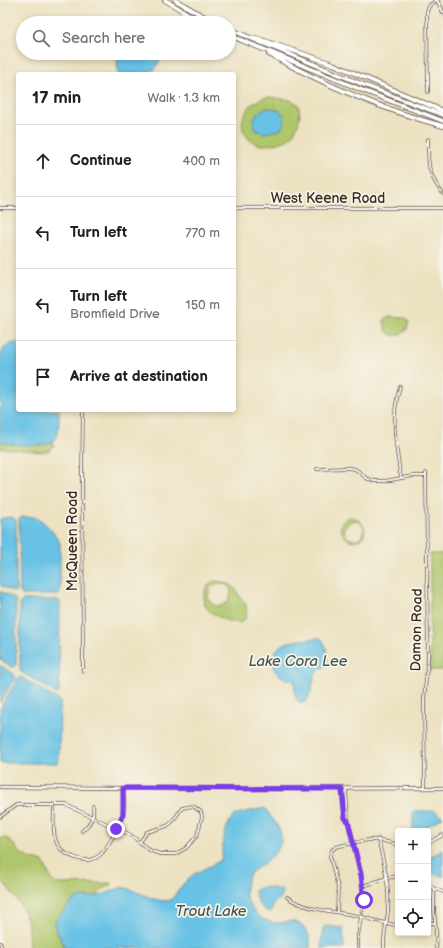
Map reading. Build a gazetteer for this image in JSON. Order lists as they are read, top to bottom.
{
  "streets": {
    "street": ["West Keene Road", "McQueen Road", "Damon Road"]
  },
  "water": ["Lake Cora Lee", "Trout Lake"],
  "page": {
    "search": "Search here",
    "heading": ["17 min", "Walk · 1.3 km"],
    "list": [
      ["Continue", "400 m"],
      ["Turn left", "770 m"],
      ["Turn left", "Bromfield Drive", "150 m"],
      "Arrive at destination"
    ],
    "map_buttons": ["+", "−"]
  }
}
